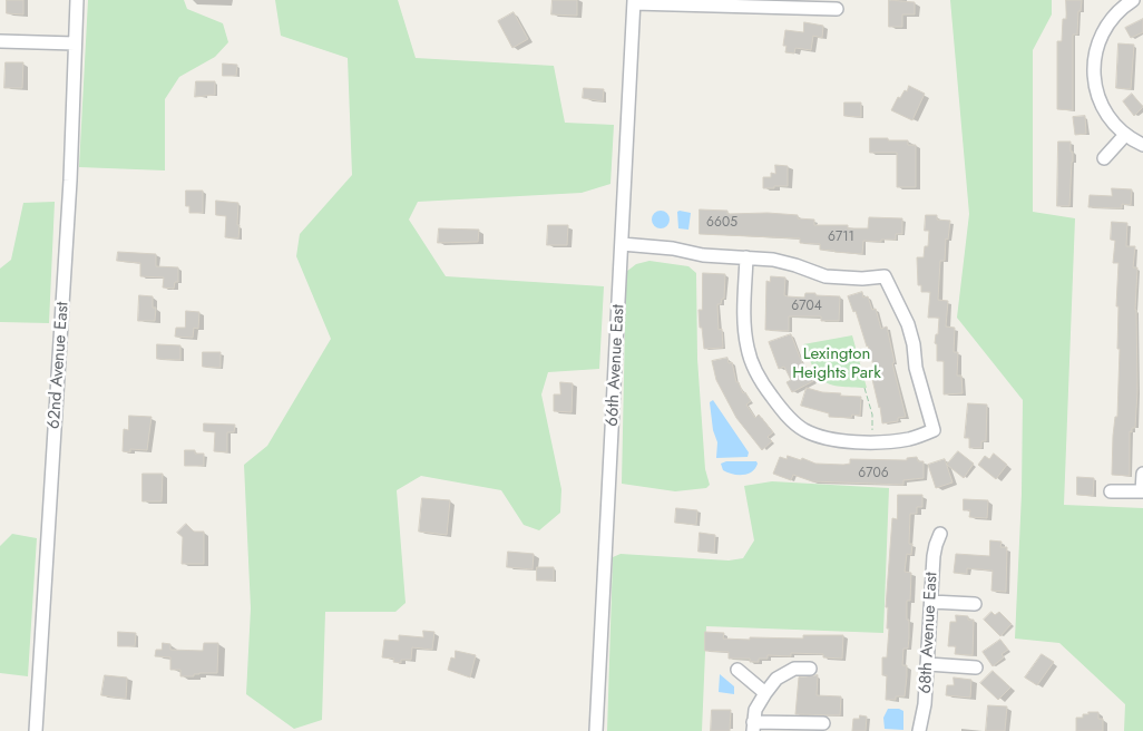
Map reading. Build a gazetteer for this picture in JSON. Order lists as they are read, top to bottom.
{
  "streets": {
    "street": ["62nd Avenue East", "66th Avenue East", "68th Avenue East"]
  },
  "parks": ["Lexington Heights Park"],
  "house_numbers": [
    "6605",
    "6711",
    "6704",
    "6706"
  ]
}
